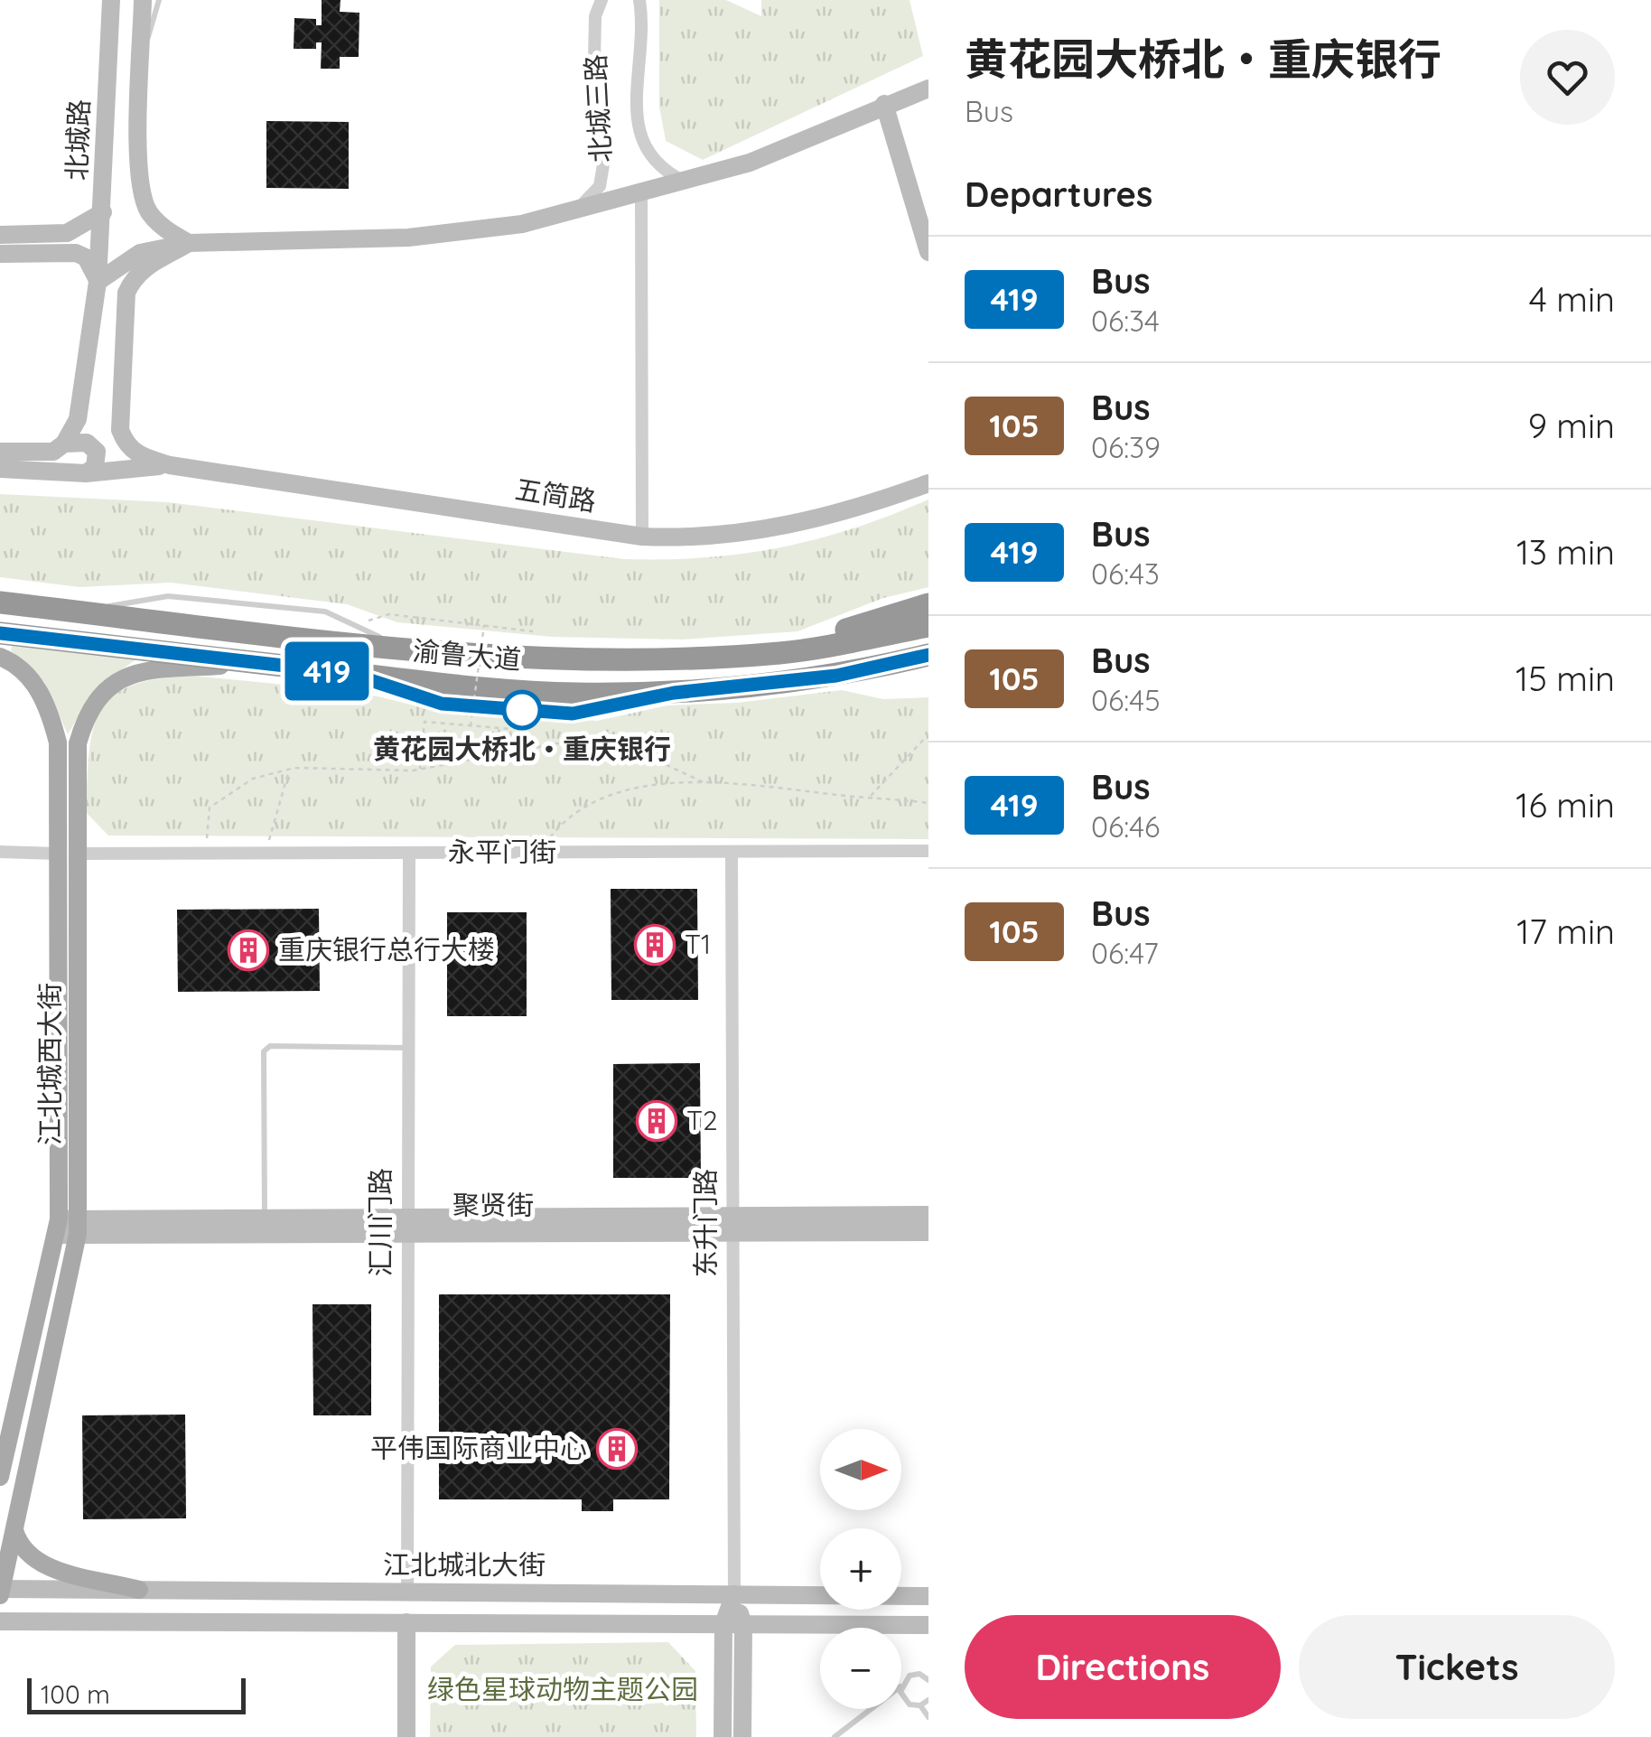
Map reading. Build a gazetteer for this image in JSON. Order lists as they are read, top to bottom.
{
  "streets": {
    "highway": ["渝鲁大道"],
    "main road": [
      "北城路",
      "五简路",
      "江北城西大街",
      "聚贤街",
      "东升门路",
      "江北城北大街"
    ],
    "street": ["北城三路", "永平门街", "汇川门路"]
  },
  "crossings": [
    ["北城三路", "五简路"],
    ["北城路", "五简路"],
    ["渝鲁大道", "江北城西大街"],
    ["永平门街", "江北城西大街"],
    ["永平门街", "汇川门路"],
    ["永平门街", "东升门路"],
    ["江北城西大街", "聚贤街"],
    ["江北城西大街", "江北城北大街"],
    ["聚贤街", "汇川门路"],
    ["聚贤街", "东升门路"],
    ["汇川门路", "江北城北大街"],
    ["东升门路", "江北城北大街"]
  ],
  "parks": ["绿色星球动物主题公园"],
  "places": {
    "other": ["黄花园大桥北‧重庆银行"],
    "building": [
      "T1",
      "重庆银行总行大楼",
      "T2",
      "平伟国际商业中心"
    ]
  },
  "lines": ["bus line 419"],
  "scale_bar": "100 m",
  "north": "right",
  "page": {
    "on_map": "419",
    "heading": [
      ["黄花园大桥北‧重庆银行", "Bus"],
      "Departures"
    ],
    "list": [
      {
        "mark": "419",
        "name": "Bus",
        "note": "06:34",
        "value": "4 min"
      },
      {
        "mark": "105",
        "name": "Bus",
        "note": "06:39",
        "value": "9 min"
      },
      {
        "mark": "419",
        "name": "Bus",
        "note": "06:43",
        "value": "13 min"
      },
      {
        "mark": "105",
        "name": "Bus",
        "note": "06:45",
        "value": "15 min"
      },
      {
        "mark": "419",
        "name": "Bus",
        "note": "06:46",
        "value": "16 min"
      },
      {
        "mark": "105",
        "name": "Bus",
        "note": "06:47",
        "value": "17 min"
      }
    ],
    "map_buttons": ["+", "−"],
    "buttons": ["Directions", "Tickets"],
    "scale": "100 m"
  }
}
